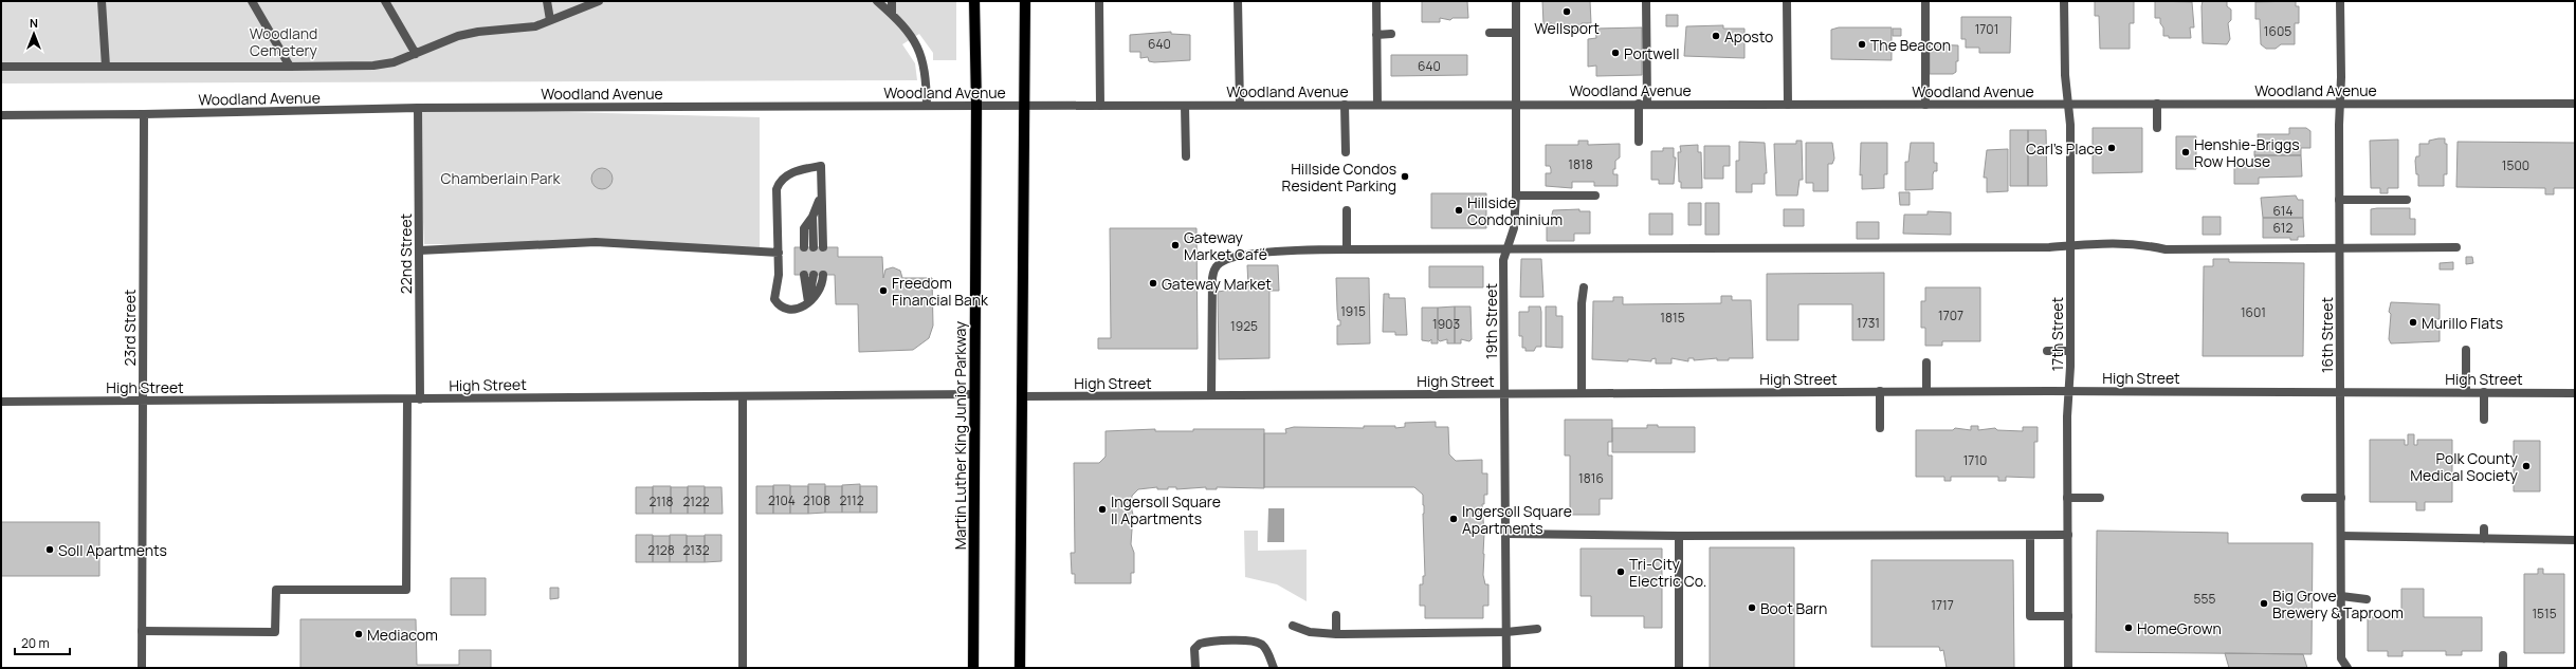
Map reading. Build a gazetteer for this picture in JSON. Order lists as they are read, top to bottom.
{
  "streets": {
    "main road": ["Martin Luther King Junior Parkway"],
    "street": [
      "Woodland Avenue",
      "22nd Street",
      "19th Street",
      "23rd Street",
      "17th Street",
      "16th Street",
      "High Street"
    ]
  },
  "crossings": [
    ["Woodland Avenue", "22nd Street"],
    ["Woodland Avenue", "19th Street"],
    ["Woodland Avenue", "23rd Street"],
    ["Woodland Avenue", "17th Street"],
    ["Woodland Avenue", "16th Street"],
    ["Woodland Avenue", "Martin Luther King Junior Parkway"],
    ["22nd Street", "High Street"],
    ["19th Street", "High Street"],
    ["23rd Street", "High Street"],
    ["17th Street", "High Street"],
    ["16th Street", "High Street"],
    ["High Street", "Martin Luther King Junior Parkway"]
  ],
  "parks": ["Woodland Cemetery", "Chamberlain Park"],
  "places": [
    "Wellsport",
    "Aposto",
    "The Beacon",
    "Portwell",
    "Carl's Place",
    "Henshie-Briggs Row House",
    "Hillside Condos Resident Parking",
    "Hillside Condominium",
    "Gateway Market Café",
    "Gateway Market",
    "Freedom Financial Bank",
    "Murillo Flats",
    "Polk County Medical Society",
    "Ingersoll Square II Apartments",
    "Ingersoll Square Apartments",
    "Soll Apartments",
    "Tri-City Electric Co.",
    "Big Grove Brewery & Taproom",
    "Boot Barn",
    "HomeGrown",
    "Mediacom"
  ],
  "house_numbers": [
    "1701",
    "1605",
    "640",
    "640",
    "1818",
    "1500",
    "614",
    "612",
    "1915",
    "1601",
    "1707",
    "1815",
    "1731",
    "1903",
    "1925",
    "1710",
    "1816",
    "2104",
    "2108",
    "2112",
    "2118",
    "2122",
    "2128",
    "2132",
    "555",
    "1717",
    "1515"
  ],
  "scale_bar": "20 m",
  "north": "top"
}
